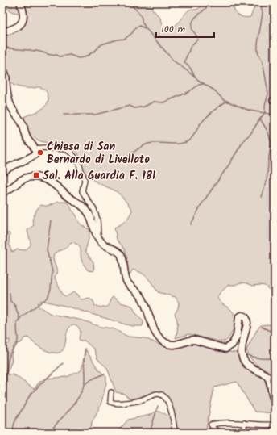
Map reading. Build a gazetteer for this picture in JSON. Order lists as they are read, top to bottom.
{
  "places": {
    "other": ["Chiesa di San Bernardo di Livellato"],
    "transit": ["Sal. Alla Guardia F. 181"]
  },
  "scale_bar": "100 m"
}
